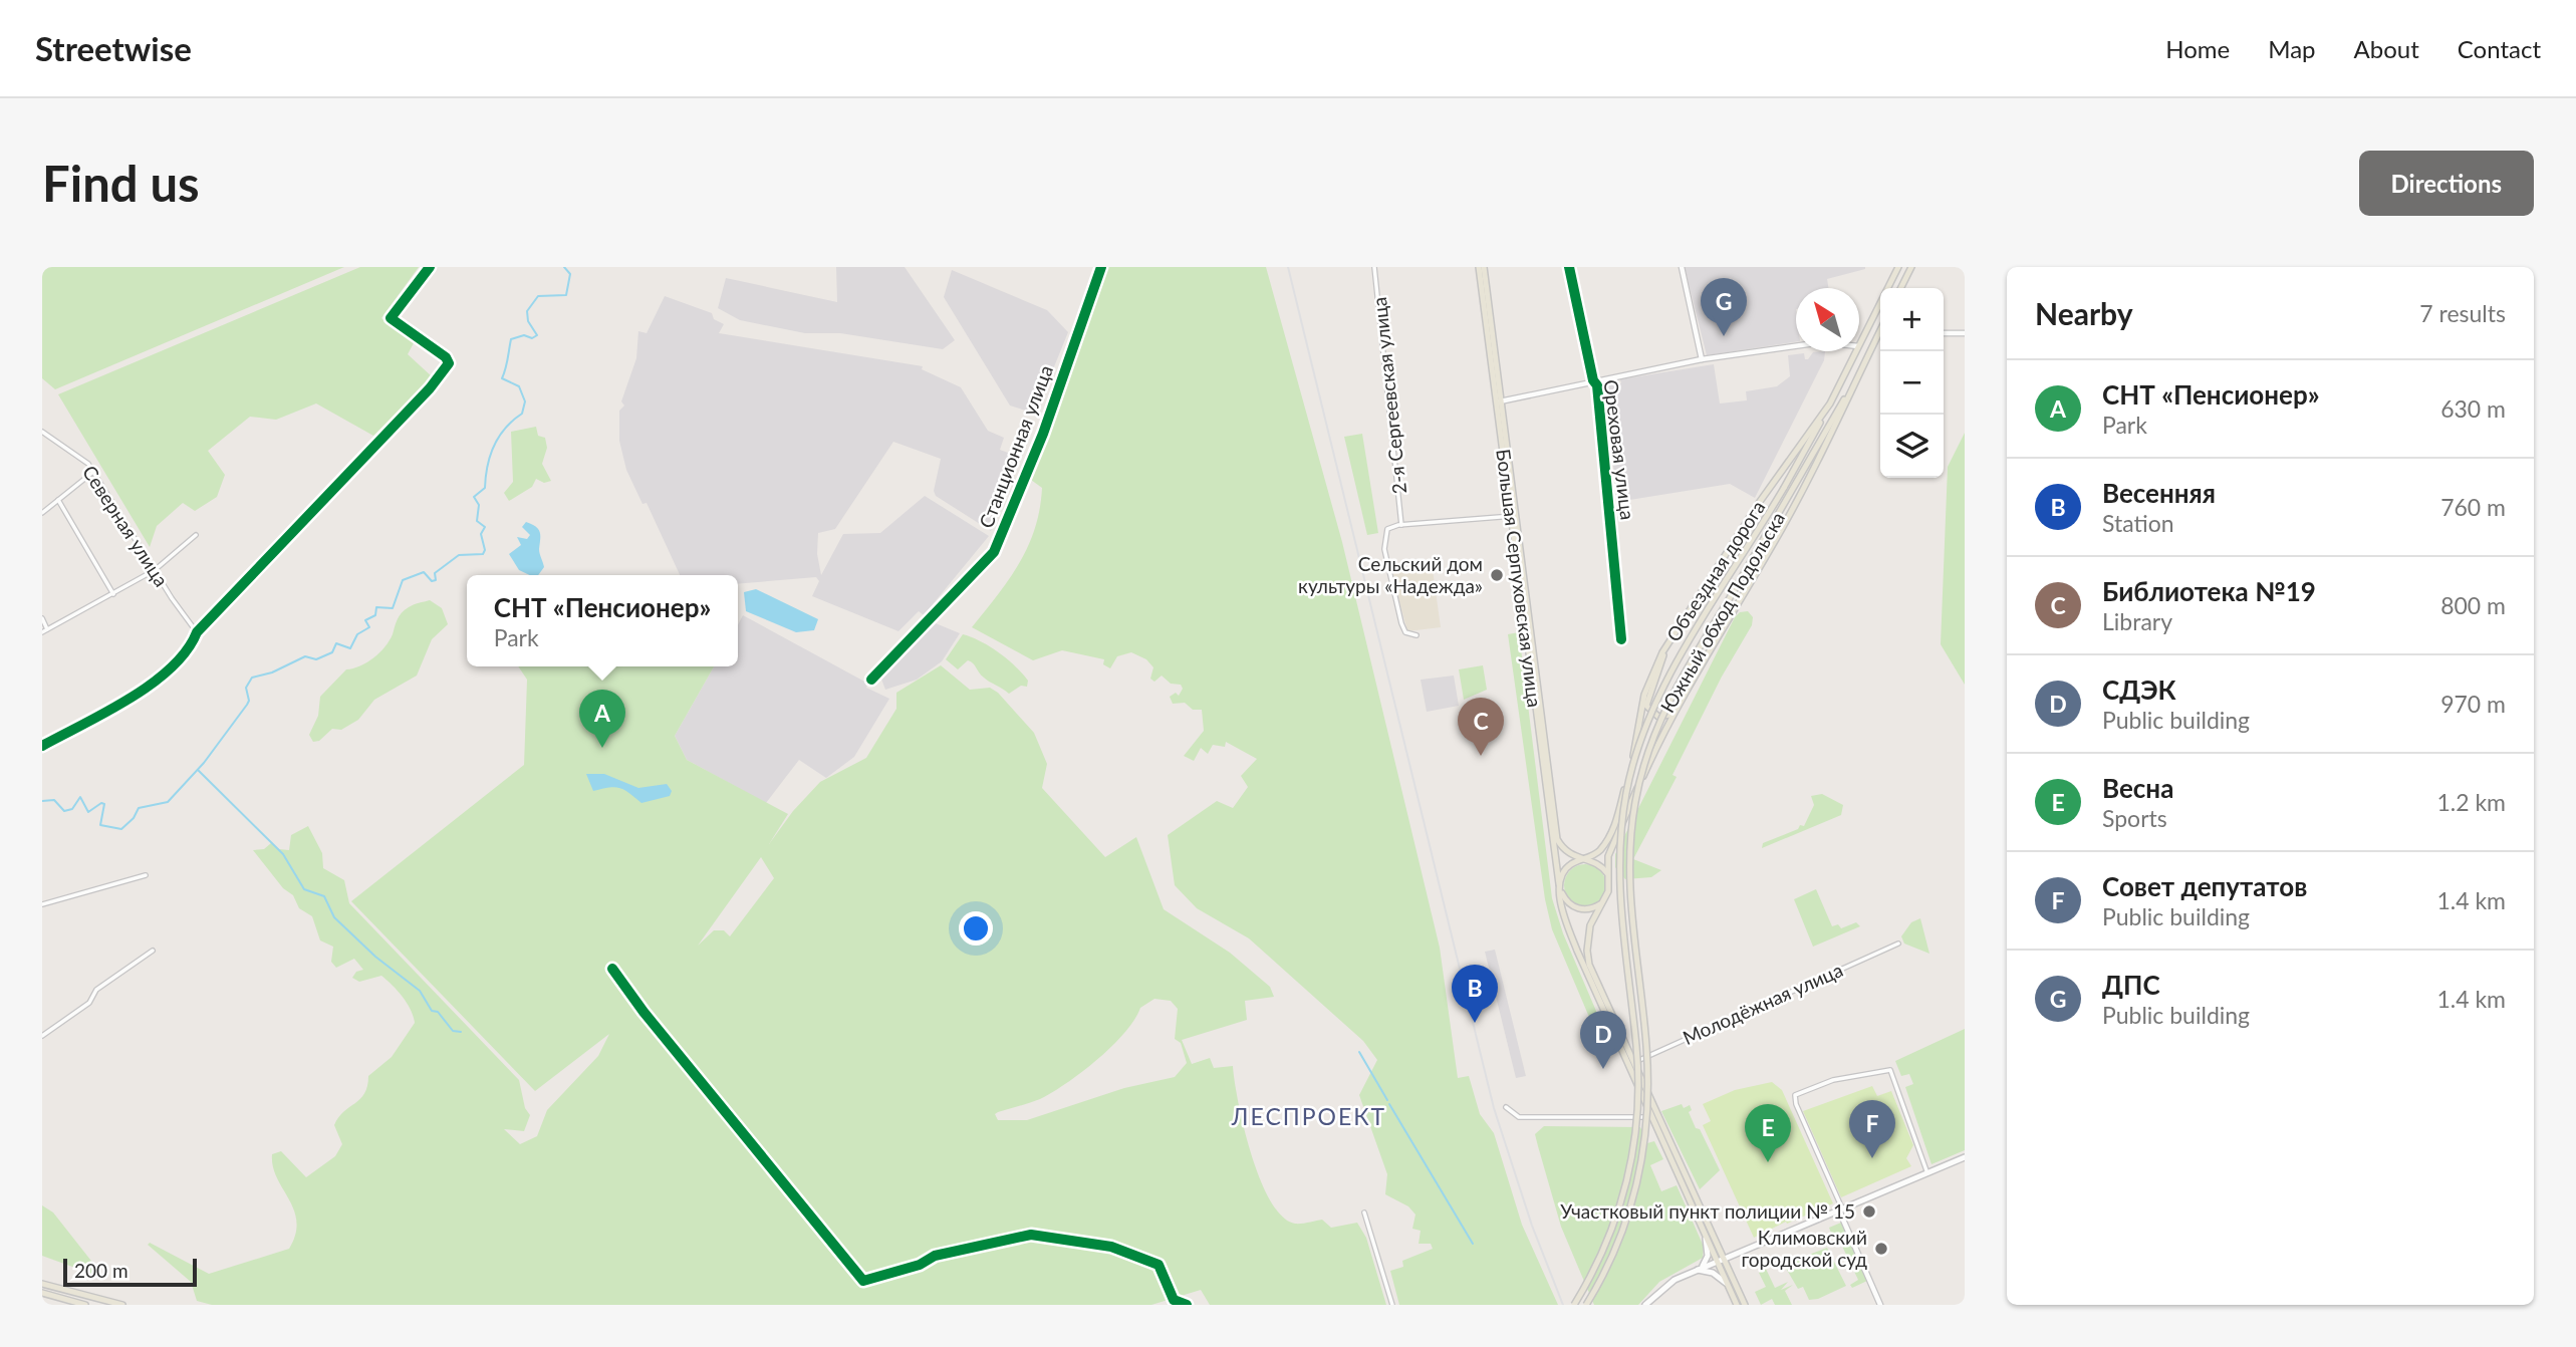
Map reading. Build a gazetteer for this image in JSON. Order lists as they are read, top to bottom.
{
  "streets": {
    "main road": ["Объездная дорога", "Большая Серпуховская улица", "Южный обход Подольска"],
    "street": [
      "2-я Сергеевская улица",
      "Станционная улица",
      "Ореховая улица",
      "Северная улица",
      "Молодёжная улица"
    ]
  },
  "crossings": [
    ["Объездная дорога", "Большая Серпуховская улица"],
    ["Объездная дорога", "Южный обход Подольска"],
    ["Большая Серпуховская улица", "Молодёжная улица"]
  ],
  "districts": ["ЛЕСПРОЕКТ"],
  "places": ["Сельский дом культуры «Надежда»", "Участковый пункт полиции № 15", "Климовский городской суд"],
  "scale_bar": "200 m",
  "north": "top left",
  "page": {
    "header": "Streetwise",
    "nav": [
      "Home",
      "Map",
      "About",
      "Contact"
    ],
    "buttons": "Directions",
    "title": "Find us",
    "heading": ["Nearby", "7 results"],
    "pins": [
      "G",
      "A",
      "C",
      "B",
      "D",
      "F",
      "E"
    ],
    "map_buttons": ["+", "−"],
    "list": [
      {
        "mark": "A",
        "name": "СНТ «Пенсионер»",
        "note": "Park",
        "value": "630 m"
      },
      {
        "mark": "B",
        "name": "Весенняя",
        "note": "Station",
        "value": "760 m"
      },
      {
        "mark": "C",
        "name": "Библиотека №19",
        "note": "Library",
        "value": "800 m"
      },
      {
        "mark": "D",
        "name": "СДЭК",
        "note": "Public building",
        "value": "970 m"
      },
      {
        "mark": "E",
        "name": "Весна",
        "note": "Sports",
        "value": "1.2 km"
      },
      {
        "mark": "F",
        "name": "Совет депутатов",
        "note": "Public building",
        "value": "1.4 km"
      },
      {
        "mark": "G",
        "name": "ДПС",
        "note": "Public building",
        "value": "1.4 km"
      }
    ],
    "popup": ["СНТ «Пенсионер»", "Park"],
    "scale": "200 m"
  }
}
